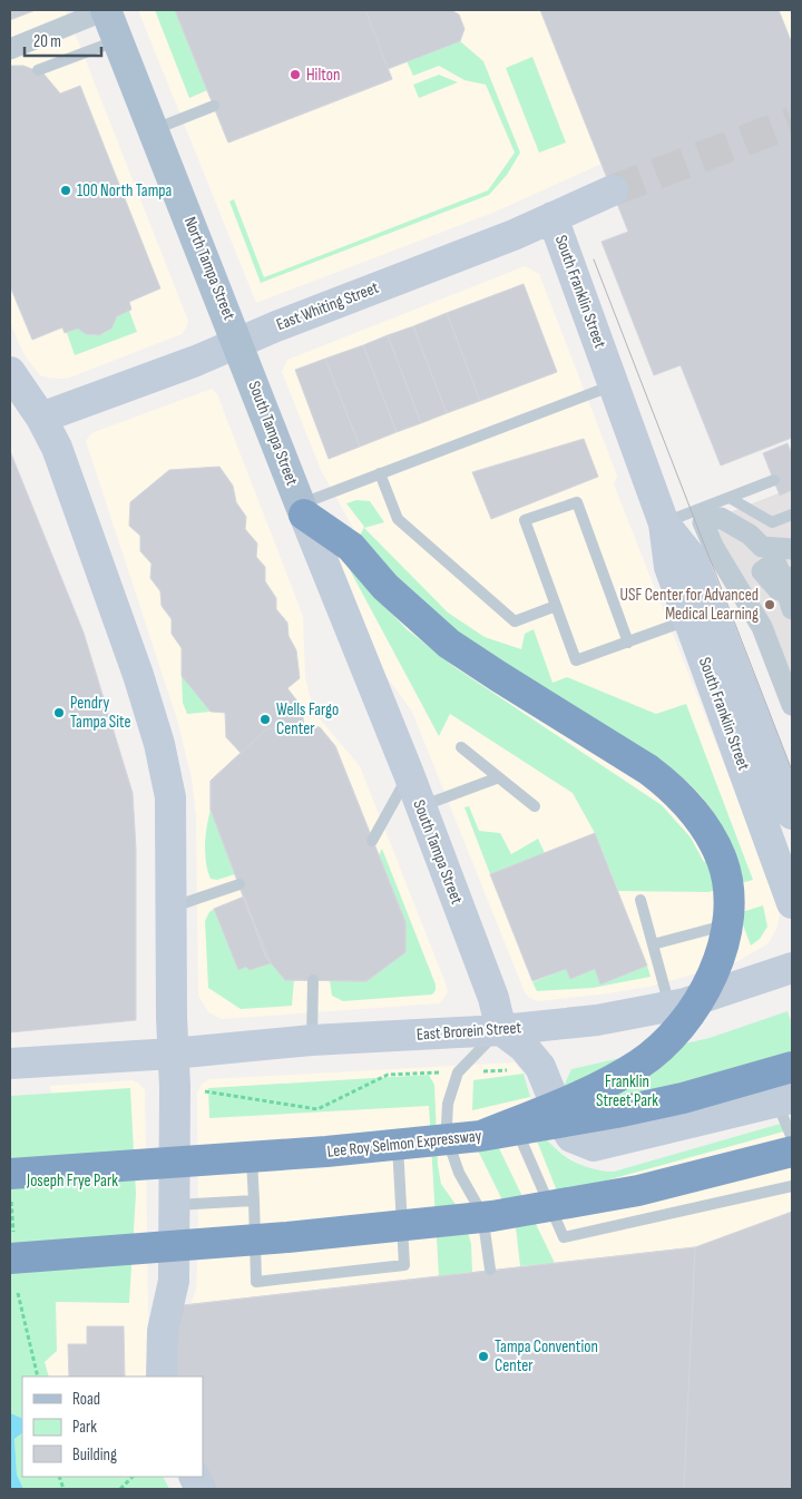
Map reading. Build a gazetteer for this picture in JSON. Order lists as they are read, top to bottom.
{
  "streets": {
    "highway": ["Lee Roy Selmon Expressway"],
    "main road": ["North Tampa Street", "South Tampa Street"],
    "street": ["South Franklin Street", "East Whiting Street", "East Brorein Street"]
  },
  "crossings": [
    ["North Tampa Street", "East Whiting Street"],
    ["North Tampa Street", "South Tampa Street"],
    ["South Franklin Street", "East Whiting Street"],
    ["East Whiting Street", "South Tampa Street"],
    ["South Tampa Street", "East Brorein Street"]
  ],
  "parks": ["Franklin Street Park", "Joseph Frye Park"],
  "places": [
    "Hilton",
    "100 North Tampa",
    "USF Center for Advanced Medical Learning",
    "Pendry Tampa Site",
    "Wells Fargo Center",
    "Tampa Convention Center"
  ],
  "legend": ["Road", "Park", "Building"],
  "scale_bar": "20 m"
}
